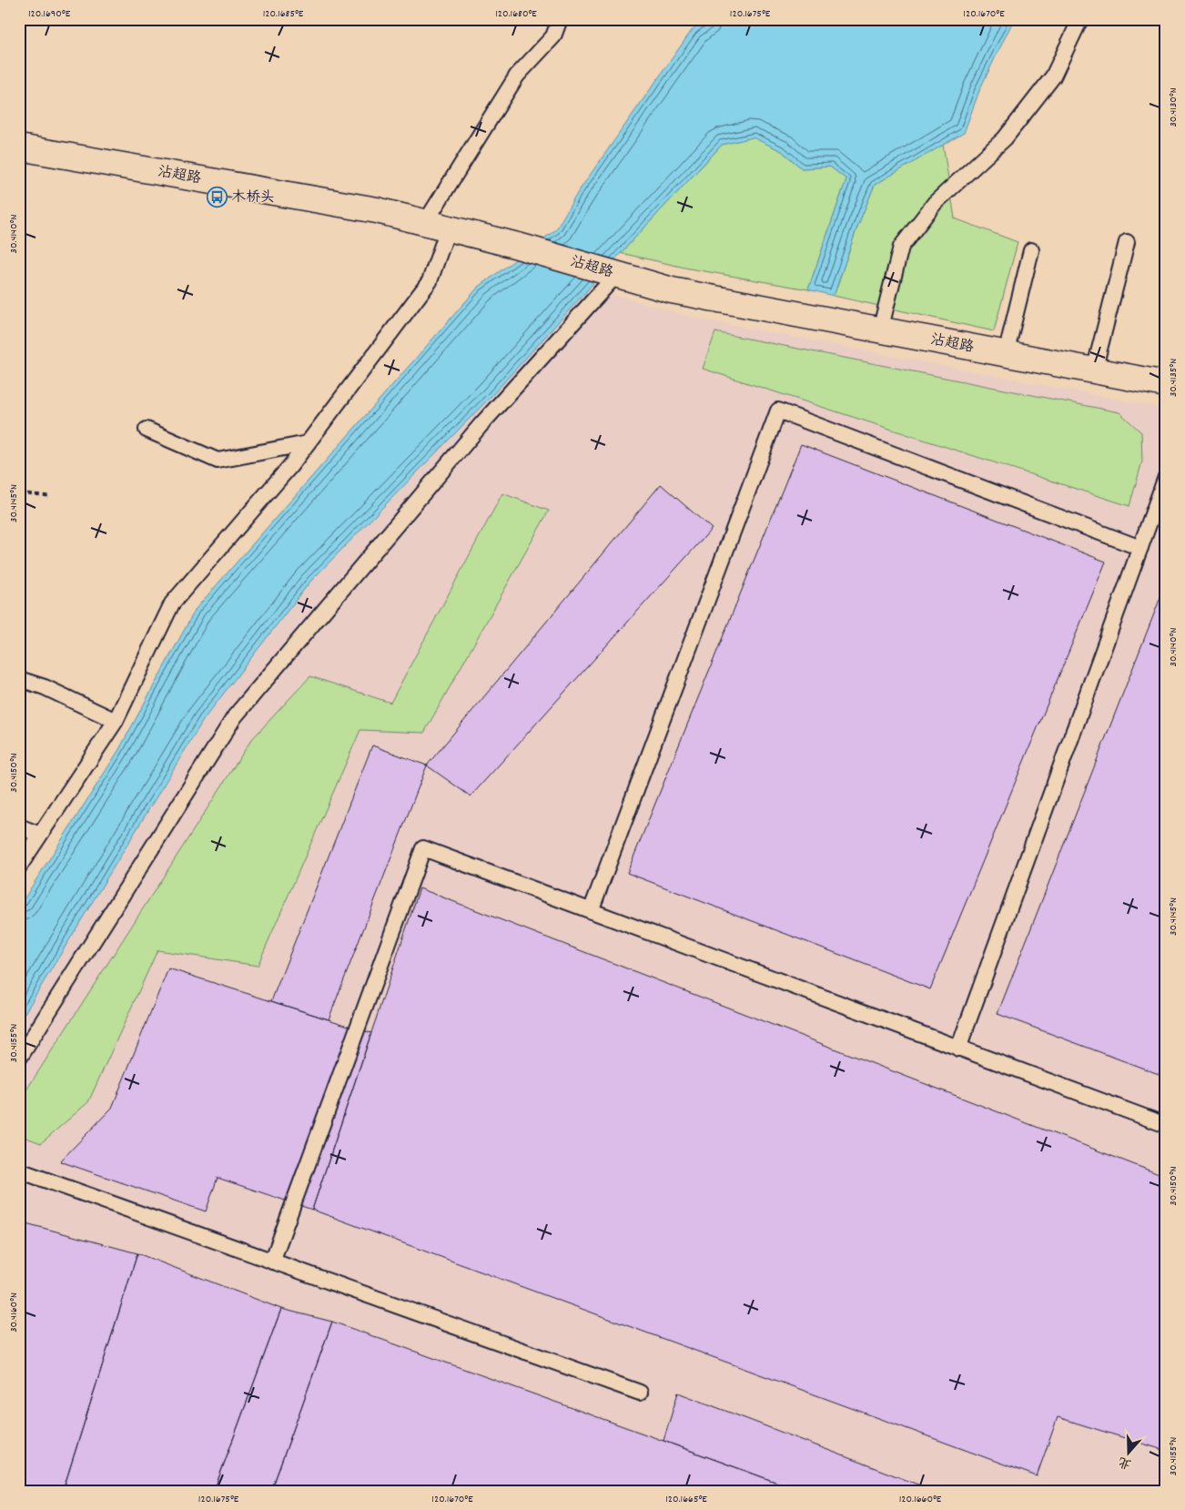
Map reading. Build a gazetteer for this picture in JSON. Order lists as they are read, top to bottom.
{
  "streets": {
    "street": ["沾超路"]
  },
  "places": {
    "bus stop": ["木桥头"]
  },
  "north": "bottom",
  "coordinates": [
    "120.1690°E",
    "120.1685°E",
    "120.1680°E",
    "120.1675°E",
    "120.1670°E",
    "30.4130°N",
    "30.4140°N",
    "30.4135°N",
    "30.4145°N",
    "30.4150°N",
    "30.4155°N",
    "30.4160°N",
    "120.1665°E",
    "120.1660°E"
  ]
}
